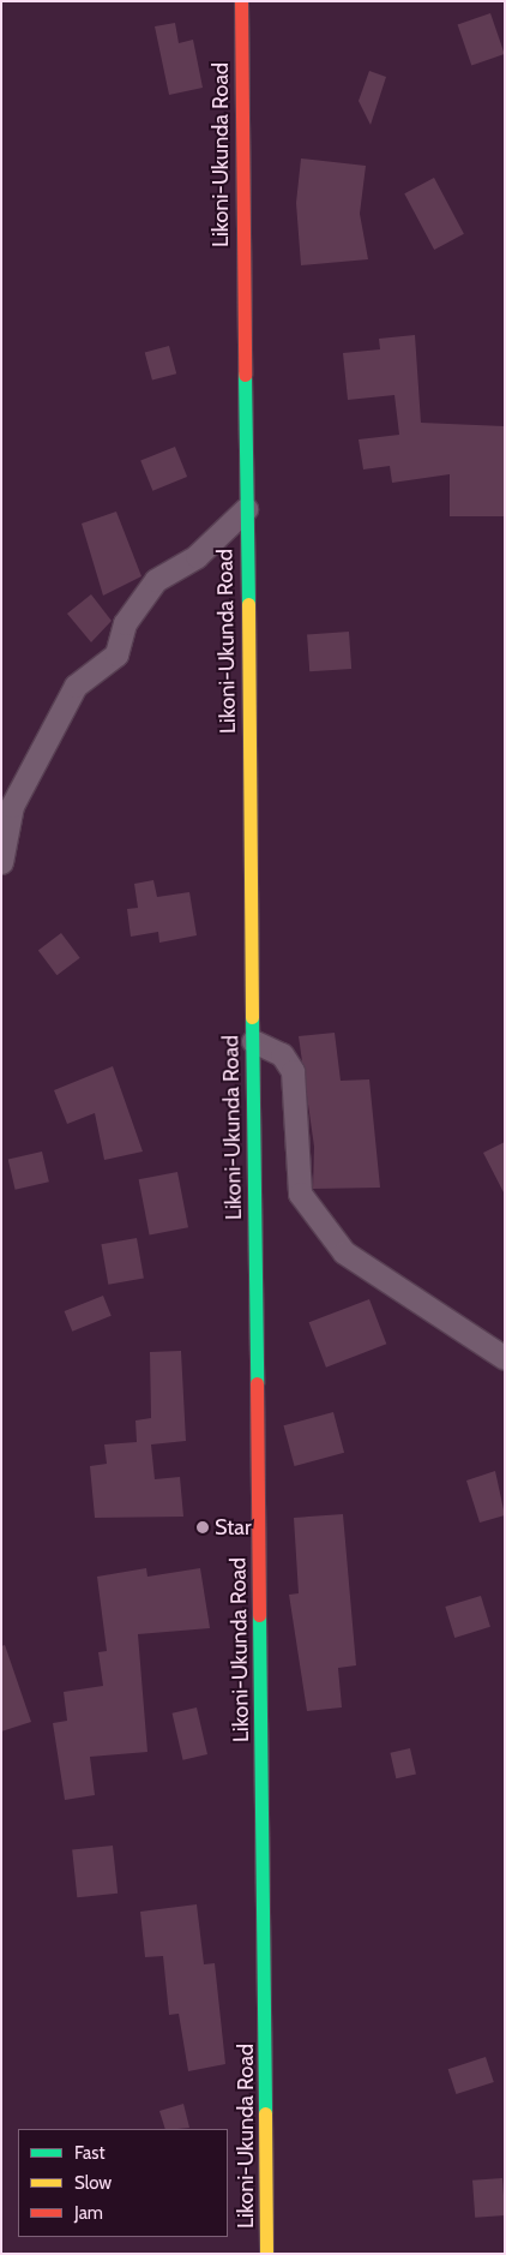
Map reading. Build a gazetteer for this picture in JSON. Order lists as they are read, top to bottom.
{
  "streets": {
    "highway": ["Likoni-Ukunda Road"]
  },
  "places": ["Star"],
  "legend": ["Fast", "Slow", "Jam"]
}
